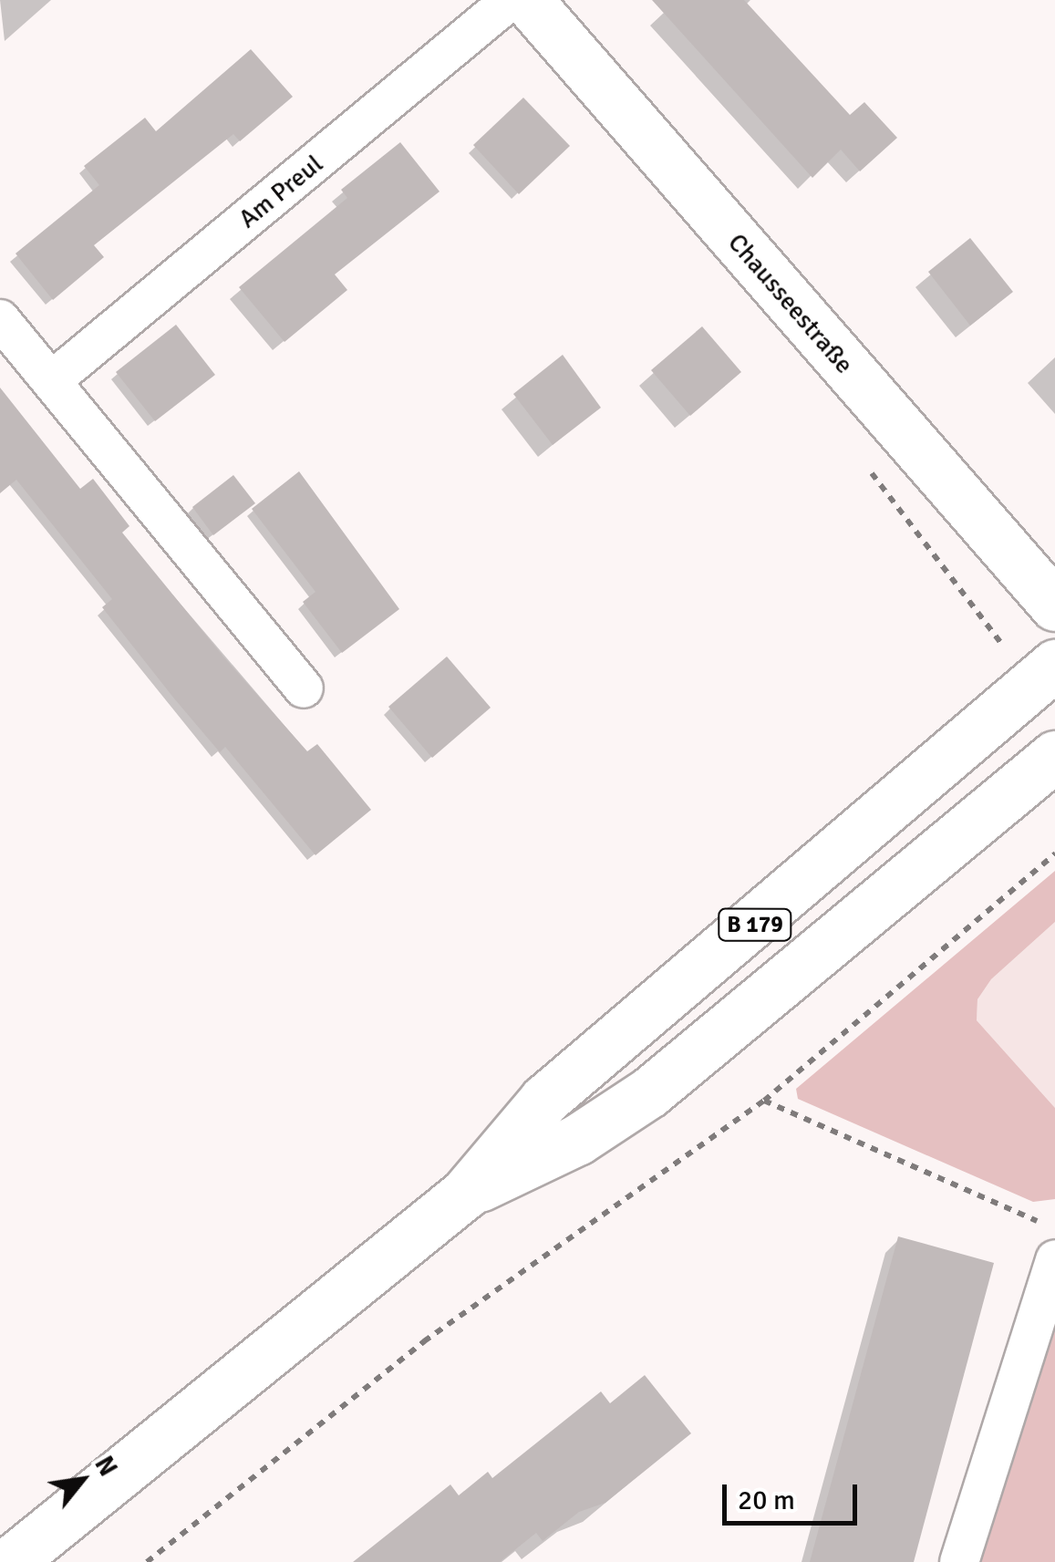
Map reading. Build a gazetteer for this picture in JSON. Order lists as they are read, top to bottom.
{
  "streets": {
    "main road": ["Chausseestraße", "B 179"],
    "street": ["Am Preul"]
  },
  "scale_bar": "20 m",
  "north": "top right"
}
